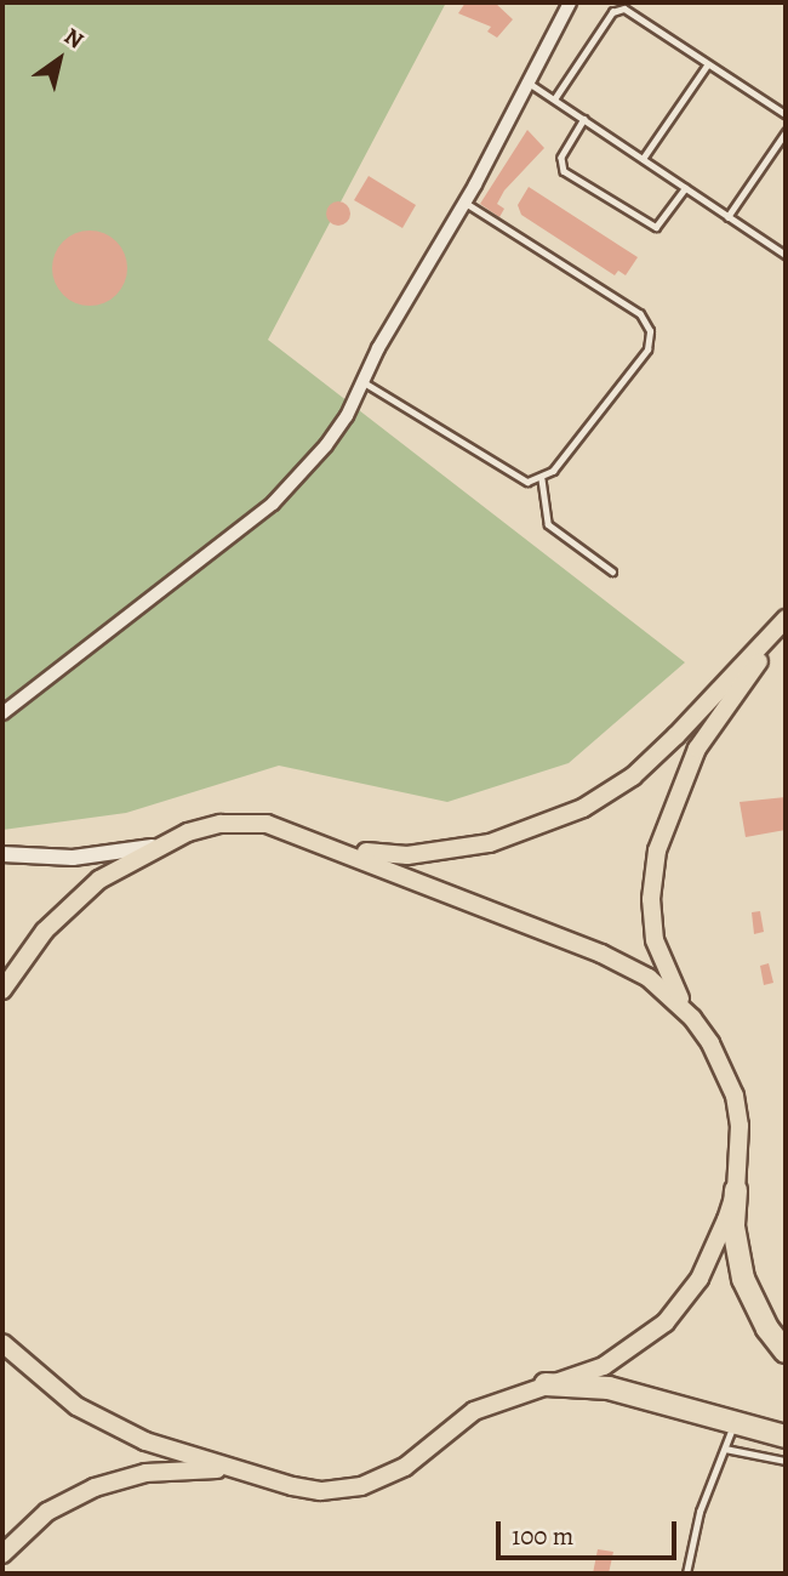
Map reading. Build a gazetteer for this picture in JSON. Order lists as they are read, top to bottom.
{
  "scale_bar": "100 m",
  "north": "top right"
}
